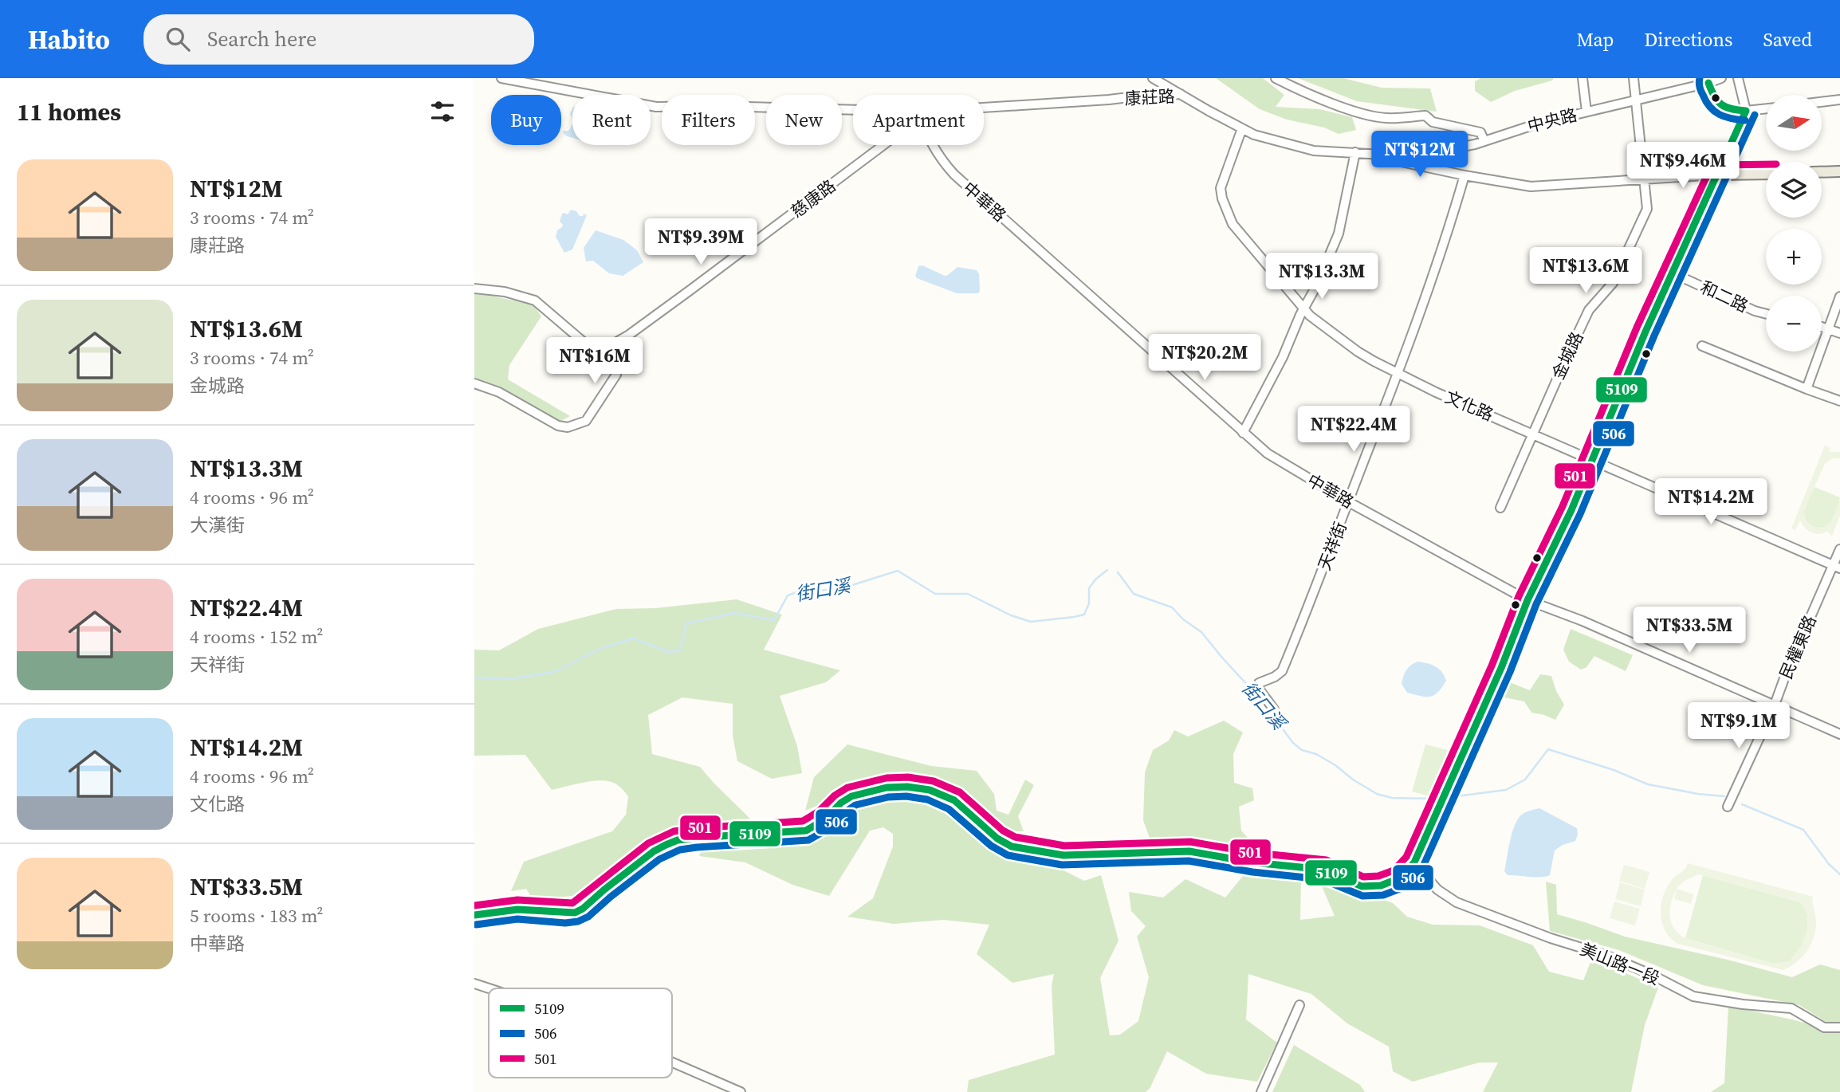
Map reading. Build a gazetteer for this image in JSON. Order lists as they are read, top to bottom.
{
  "streets": {
    "street": [
      "康莊路",
      "中央路",
      "慈康路",
      "中華路",
      "和二路",
      "金城路",
      "文化路",
      "天祥街",
      "民權東路",
      "美山路一段"
    ]
  },
  "crossings": [
    ["康莊路", "中央路"],
    ["康莊路", "金城路"],
    ["康莊路", "文化路"],
    ["康莊路", "天祥街"],
    ["中央路", "金城路"],
    ["中華路", "天祥街"],
    ["中華路", "民權東路"],
    ["金城路", "文化路"],
    ["文化路", "天祥街"],
    ["文化路", "民權東路"]
  ],
  "water": ["街口溪"],
  "lines": ["transit line 506", "transit line 5109", "transit line 501"],
  "legend": ["5109", "506", "501"],
  "north": "right",
  "page": {
    "header": "Habito",
    "search": "Search here",
    "nav": ["Map", "Directions", "Saved"],
    "heading": "11 homes",
    "map_buttons": ["+", "−"],
    "chip": [
      "Buy",
      "Rent",
      "Filters",
      "New",
      "Apartment"
    ],
    "price": [
      "NT$12M",
      "NT$9.46M",
      "NT$9.39M",
      "NT$13.6M",
      "NT$13.3M",
      "NT$20.2M",
      "NT$16M",
      "NT$22.4M",
      "NT$14.2M",
      "NT$33.5M",
      "NT$9.1M"
    ],
    "list": [
      {
        "name": "NT$12M",
        "note": "3 rooms · 74 m² · 康莊路"
      },
      {
        "name": "NT$13.6M",
        "note": "3 rooms · 74 m² · 金城路"
      },
      {
        "name": "NT$13.3M",
        "note": "4 rooms · 96 m² · 大漢街"
      },
      {
        "name": "NT$22.4M",
        "note": "4 rooms · 152 m² · 天祥街"
      },
      {
        "name": "NT$14.2M",
        "note": "4 rooms · 96 m² · 文化路"
      },
      {
        "name": "NT$33.5M",
        "note": "5 rooms · 183 m² · 中華路"
      }
    ]
  }
}
